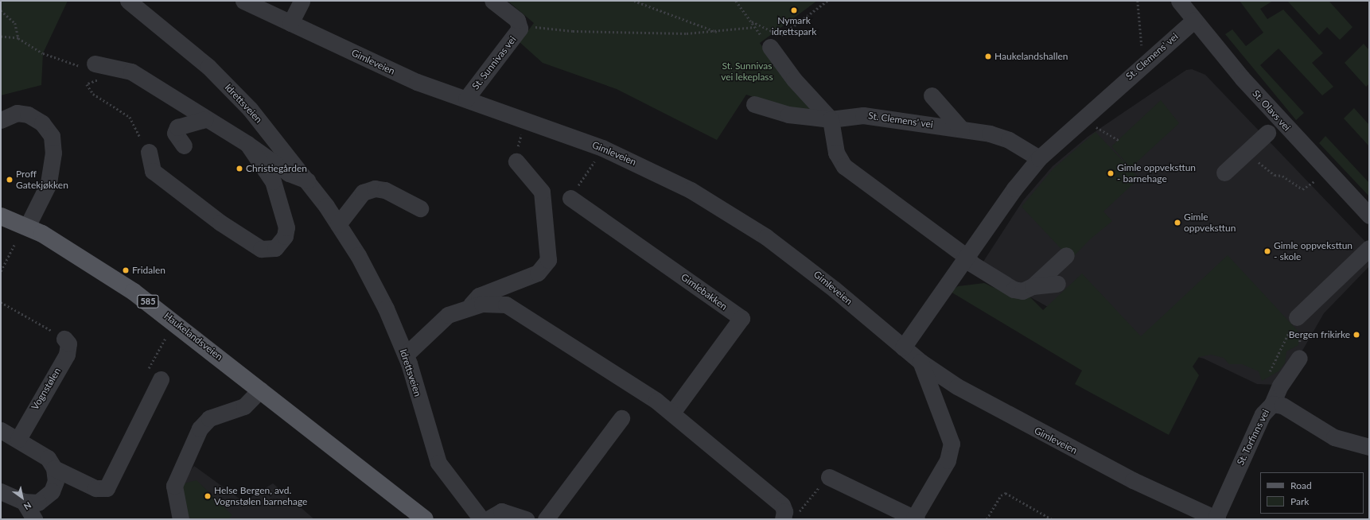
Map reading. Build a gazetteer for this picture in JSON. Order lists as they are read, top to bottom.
{
  "streets": {
    "main road": ["585", "Haukelandsveien"],
    "street": [
      "St. Clemens' vei",
      "Gimleveien",
      "St. Sunnivas vei",
      "Idrettsveien",
      "St. Olavs vei",
      "Gimlebakken",
      "Vognstølen",
      "St. Torfinns vei"
    ]
  },
  "crossings": [
    ["St. Clemens' vei", "St. Olavs vei"],
    ["Gimleveien", "St. Sunnivas vei"],
    ["Gimleveien", "St. Torfinns vei"]
  ],
  "parks": ["St. Sunnivas vei lekeplass"],
  "places": [
    "Nymark idrettspark",
    "Haukelandshallen",
    "Christiegården",
    "Gimle oppveksttun - barnehage",
    "Proff Gatekjøkken",
    "Gimle oppveksttun",
    "Gimle oppveksttun - skole",
    "Fridalen",
    "Bergen frikirke",
    "Helse Bergen, avd. Vognstølen barnehage"
  ],
  "legend": ["Road", "Park"],
  "north": "bottom right"
}
